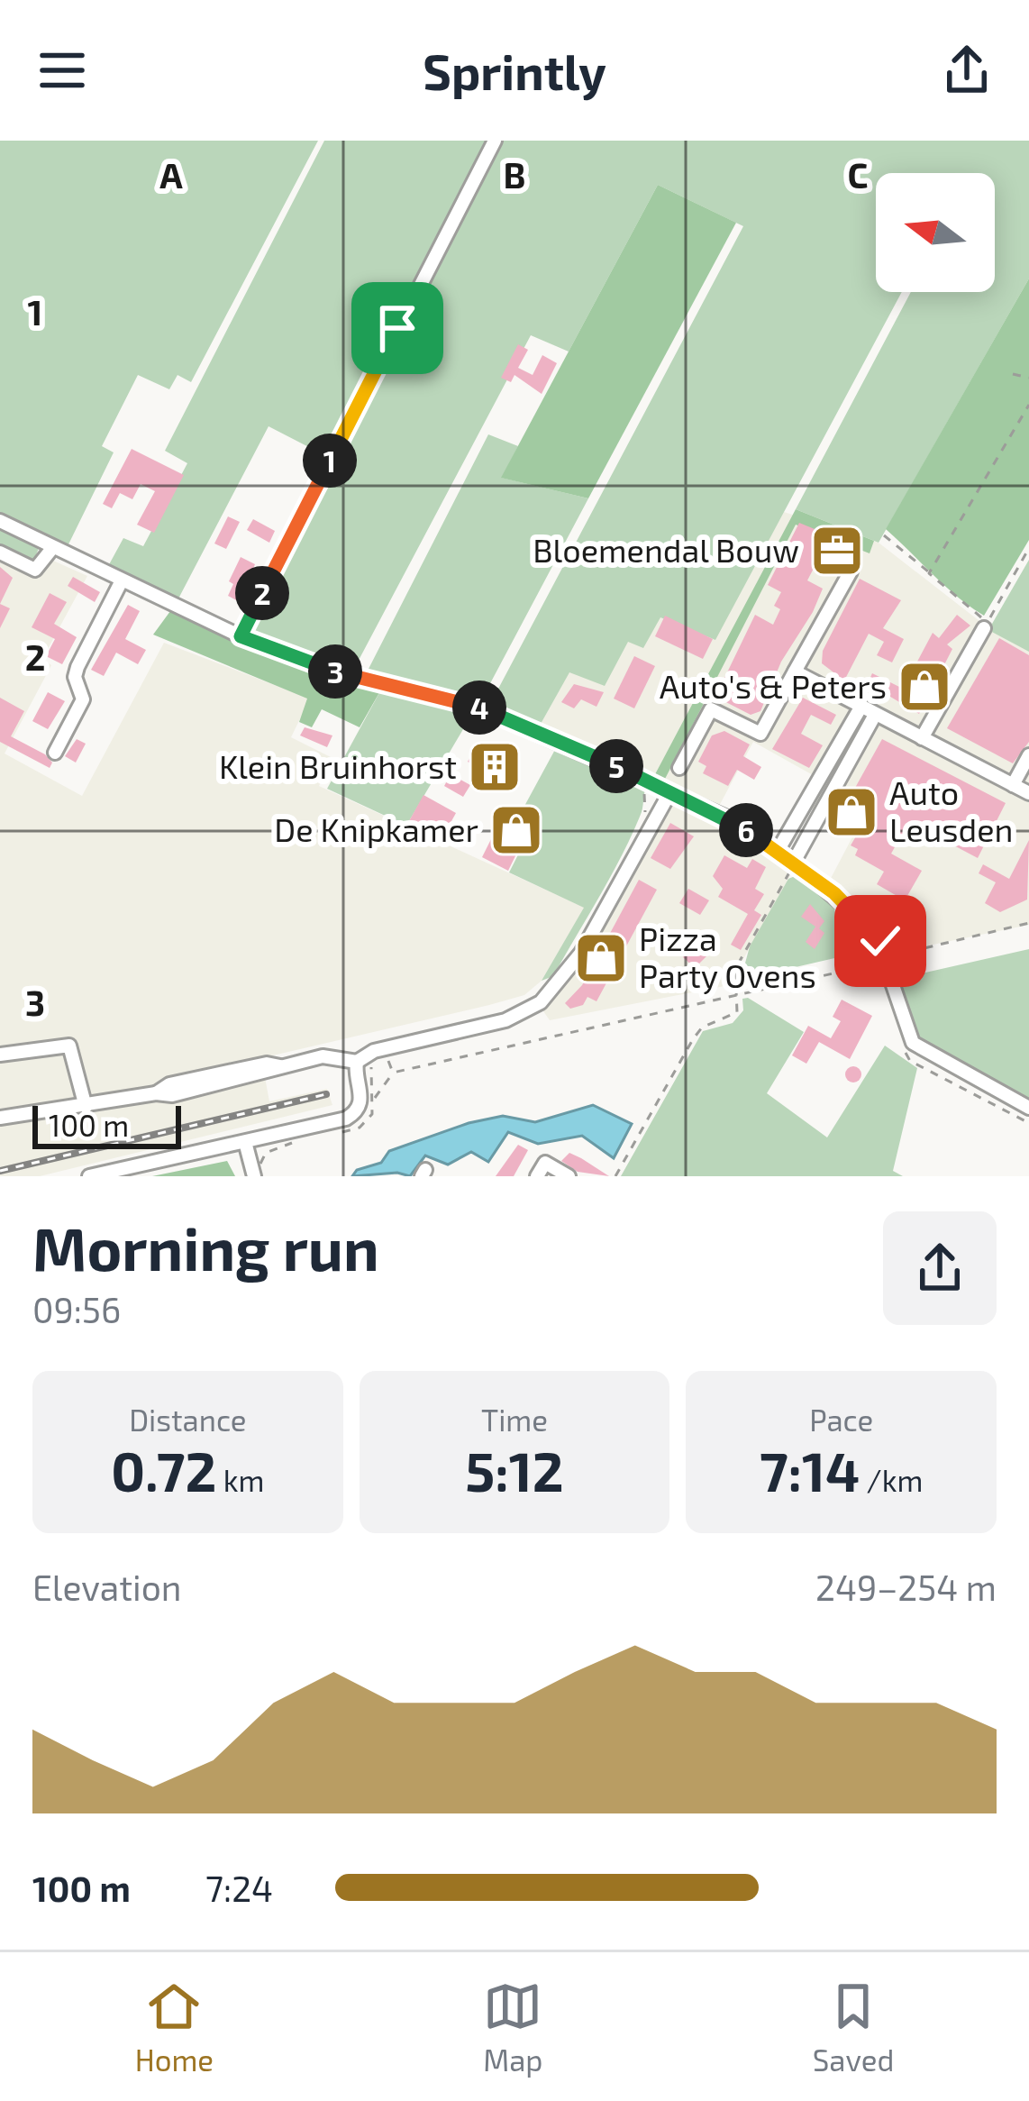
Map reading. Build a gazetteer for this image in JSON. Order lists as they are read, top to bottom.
{
  "places": {
    "office": ["Bloemendal Bouw"],
    "shop": [
      "Auto's & Peters",
      "Auto Leusden",
      "De Knipkamer",
      "Pizza Party Ovens"
    ],
    "building": ["Klein Bruinhorst"]
  },
  "scale_bar": "100 m",
  "north": "left",
  "page": {
    "header": "Sprintly",
    "pins": [
      "1",
      "2",
      "3",
      "4",
      "5",
      "6"
    ],
    "scale": "100 m",
    "heading": ["Morning run", "09:56"],
    "stats": [
      ["Distance", "0.72 km"],
      ["Time", "5:12"],
      ["Pace", "7:14 /km"]
    ],
    "chart": ["Elevation", "249–254 m"],
    "list": [
      {
        "name": "100 m",
        "note": "7:24"
      }
    ],
    "tabs": ["Home", "Map", "Saved"]
  },
  "grid": {
    "columns": ["A", "B", "C"],
    "rows": ["1", "2", "3"]
  }
}
